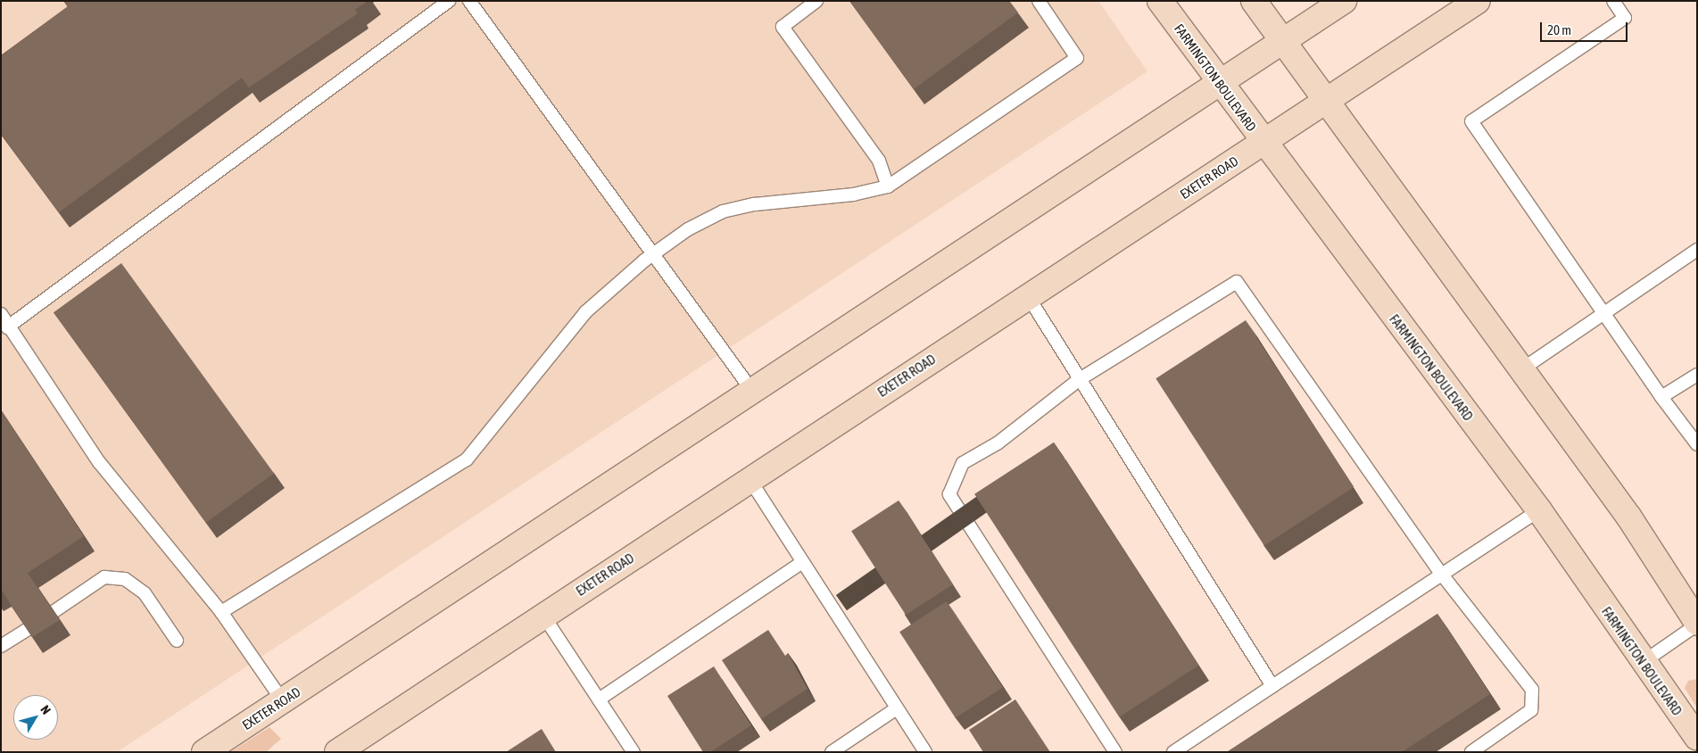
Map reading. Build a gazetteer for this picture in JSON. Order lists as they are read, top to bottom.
{
  "streets": {
    "street": ["FARMINGTON BOULEVARD", "EXETER ROAD"]
  },
  "crossings": [
    ["FARMINGTON BOULEVARD", "EXETER ROAD"]
  ],
  "scale_bar": "20 m",
  "north": "top right"
}
